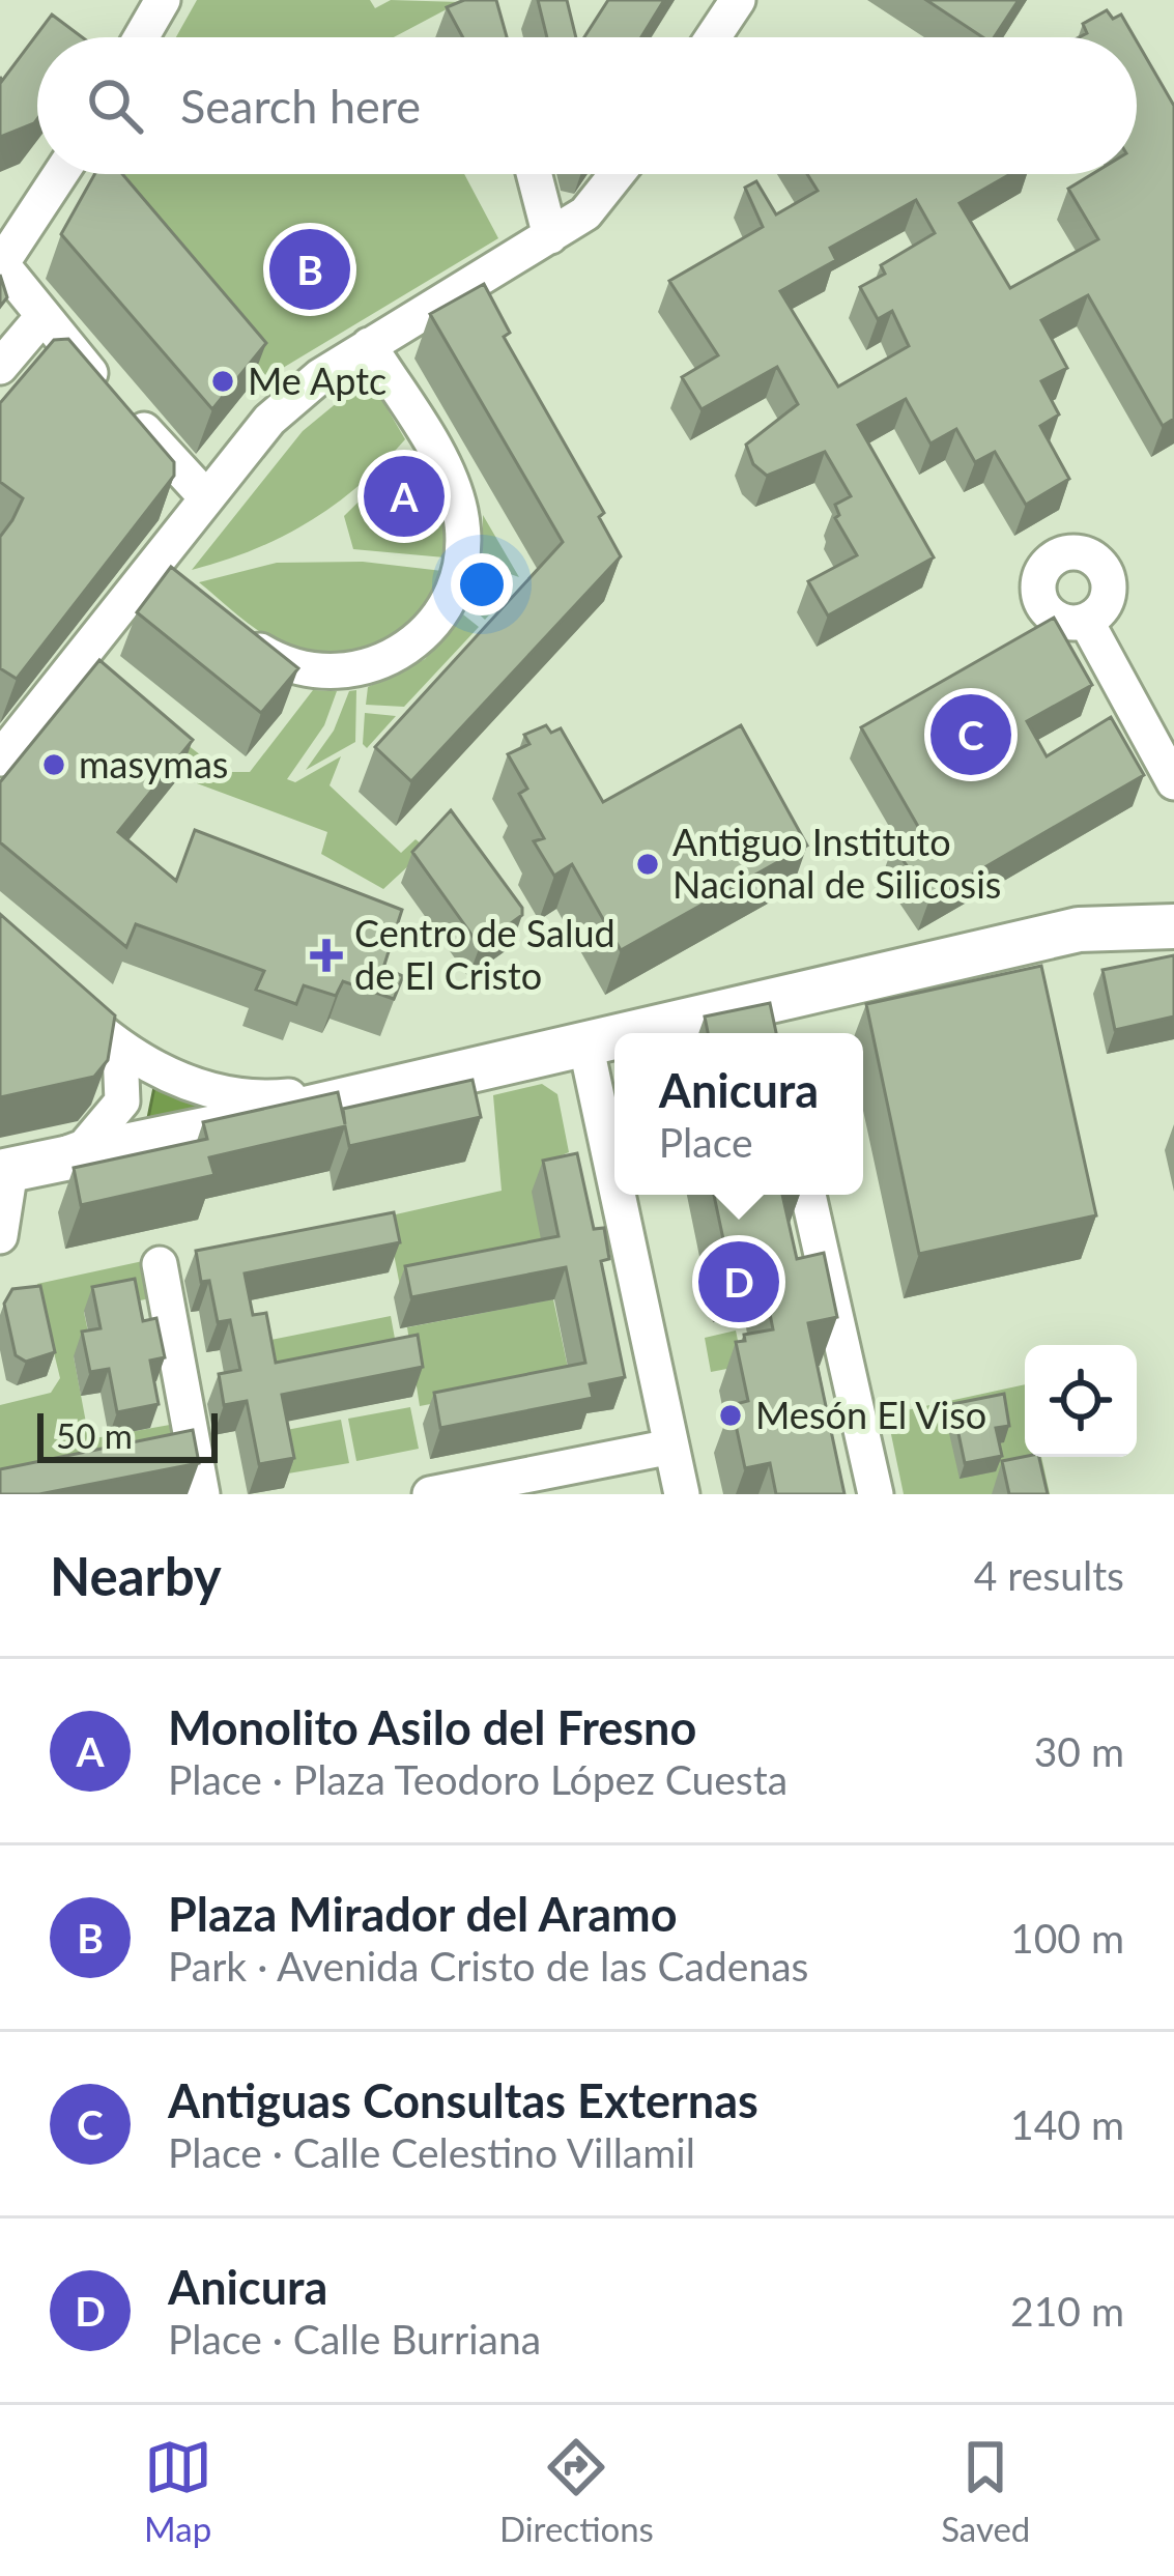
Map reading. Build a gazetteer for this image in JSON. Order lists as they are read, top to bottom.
{
  "places": {
    "other": [
      "Me Aptc",
      "masymas",
      "Antiguo Instituto Nacional de Silicosis",
      "Mesón El Viso"
    ],
    "health": ["Centro de Salud de El Cristo"]
  },
  "scale_bar": "50 m",
  "page": {
    "search": "Search here",
    "pins": [
      "B",
      "A",
      "C",
      "D"
    ],
    "popup": ["Anicura", "Place"],
    "scale": "50 m",
    "heading": ["Nearby", "4 results"],
    "list": [
      {
        "mark": "A",
        "name": "Monolito Asilo del Fresno",
        "note": "Place · Plaza Teodoro López Cuesta",
        "value": "30 m"
      },
      {
        "mark": "B",
        "name": "Plaza Mirador del Aramo",
        "note": "Park · Avenida Cristo de las Cadenas",
        "value": "100 m"
      },
      {
        "mark": "C",
        "name": "Antiguas Consultas Externas",
        "note": "Place · Calle Celestino Villamil",
        "value": "140 m"
      },
      {
        "mark": "D",
        "name": "Anicura",
        "note": "Place · Calle Burriana",
        "value": "210 m"
      }
    ],
    "nav": ["Map", "Directions", "Saved"]
  }
}
